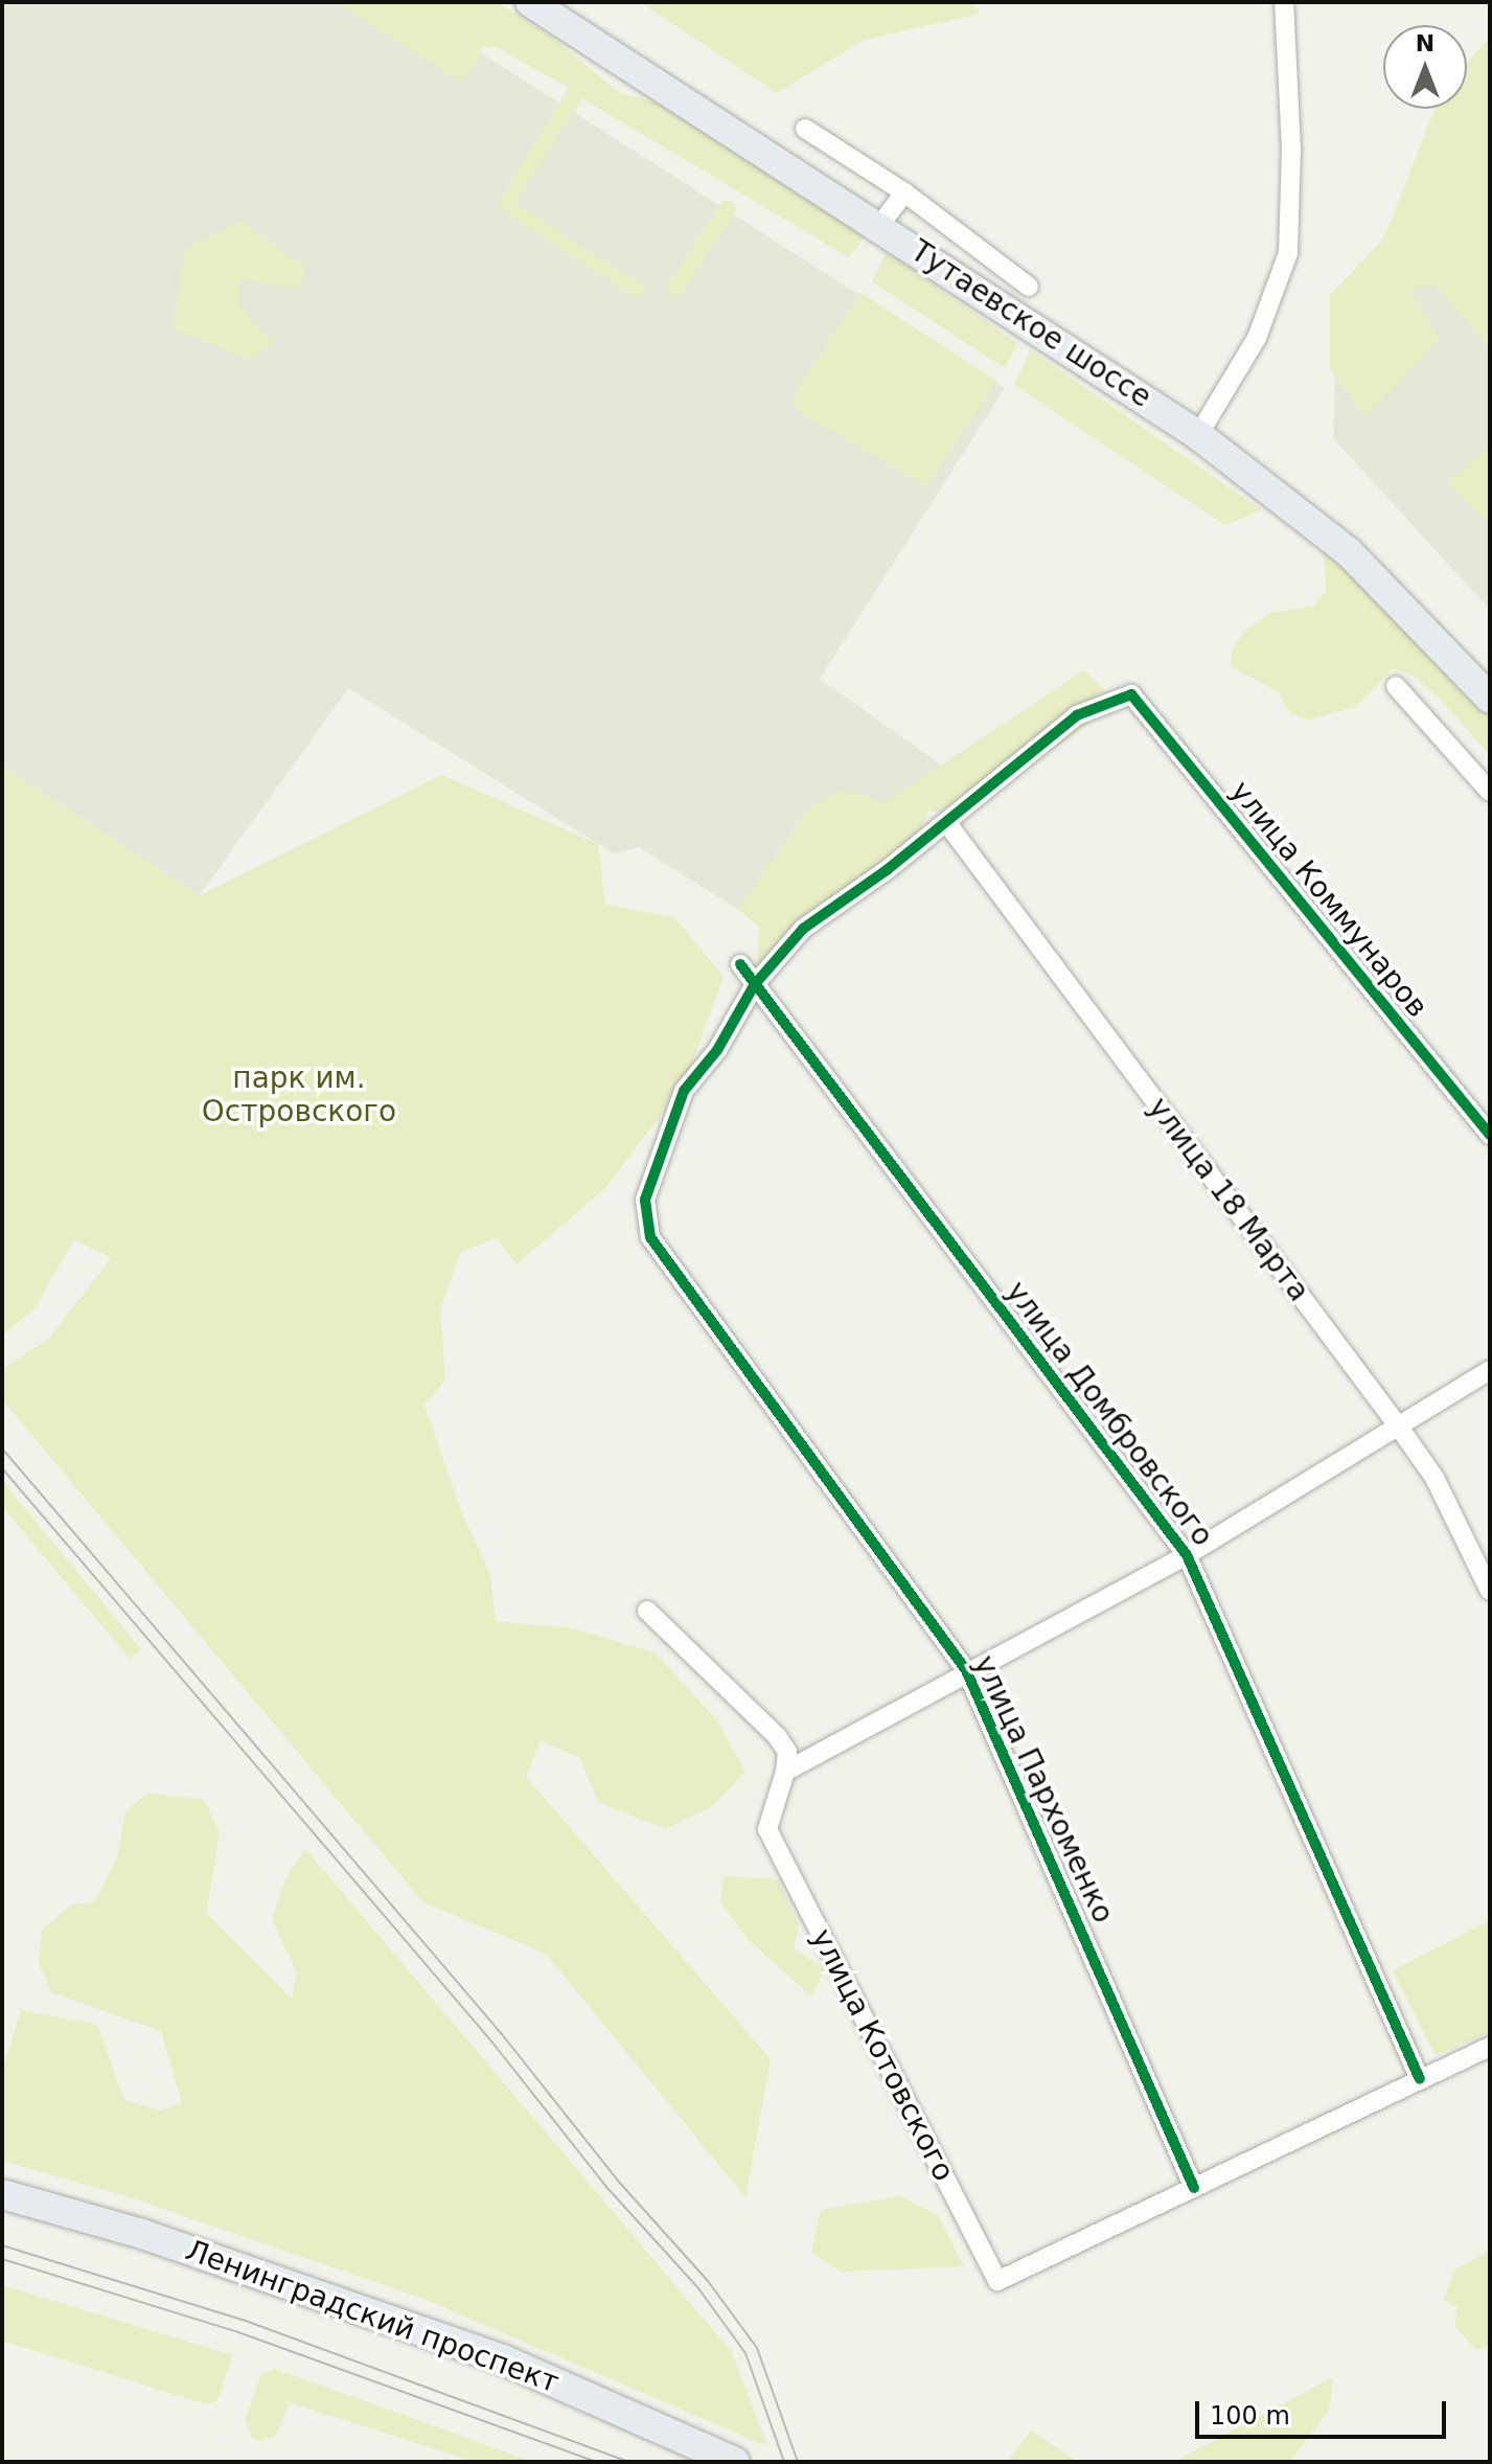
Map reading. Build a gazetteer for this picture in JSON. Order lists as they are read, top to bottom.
{
  "streets": {
    "main road": ["Тутаевское шоссе", "Ленинградский проспект"],
    "street": [
      "улица Коммунаров",
      "улица 18 Марта",
      "улица Домбровского",
      "улица Пархоменко",
      "улица Котовского"
    ]
  },
  "crossings": [
    ["улица Коммунаров", "улица 18 Марта"],
    ["улица Домбровского", "улица Пархоменко"],
    ["улица Пархоменко", "улица Котовского"]
  ],
  "parks": ["парк им. Островского"],
  "scale_bar": "100 m",
  "north": "top"
}
